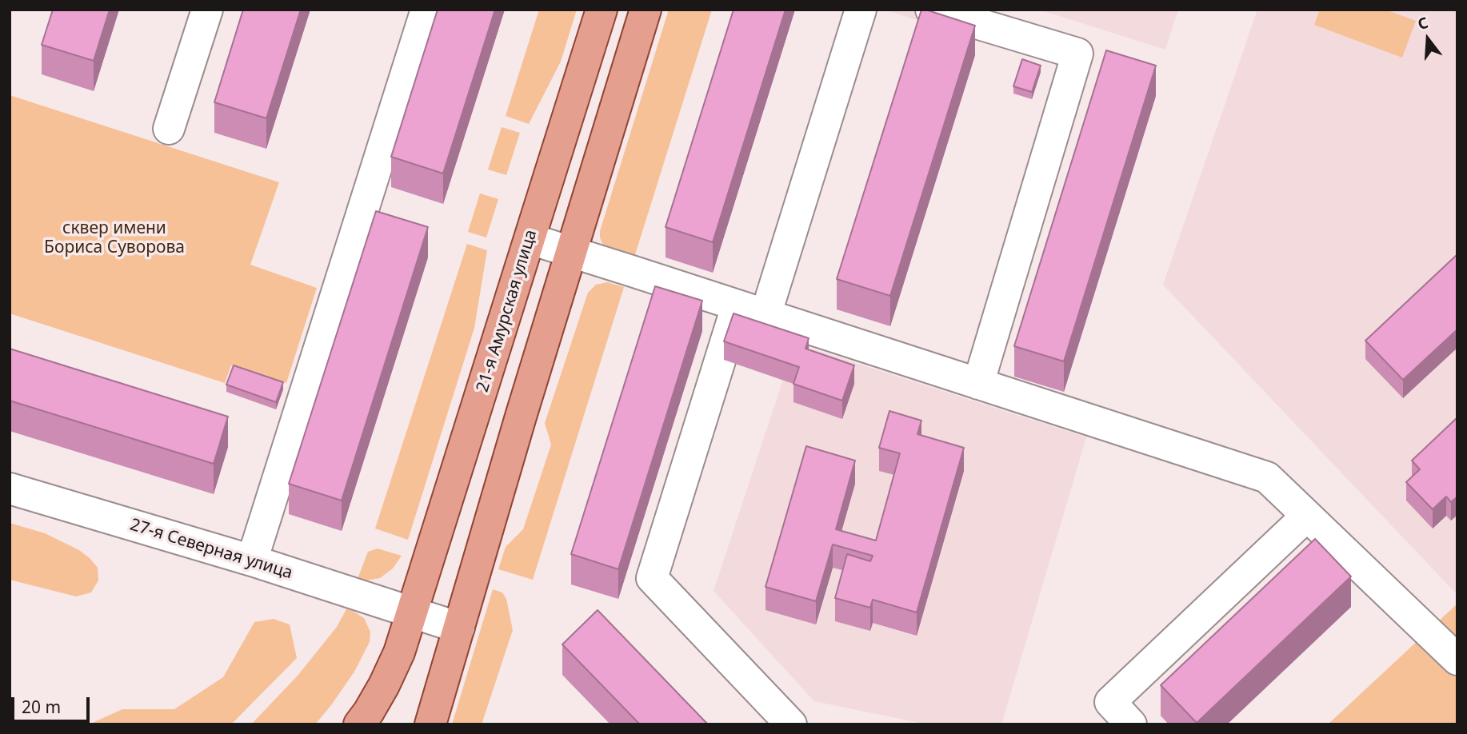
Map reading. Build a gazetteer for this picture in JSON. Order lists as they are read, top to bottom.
{
  "streets": {
    "main road": ["21-я Амурская улица"],
    "street": ["27-я Северная улица"]
  },
  "crossings": [
    ["21-я Амурская улица", "27-я Северная улица"]
  ],
  "parks": ["сквер имени Бориса Суворова"],
  "scale_bar": "20 m",
  "north": "top"
}
